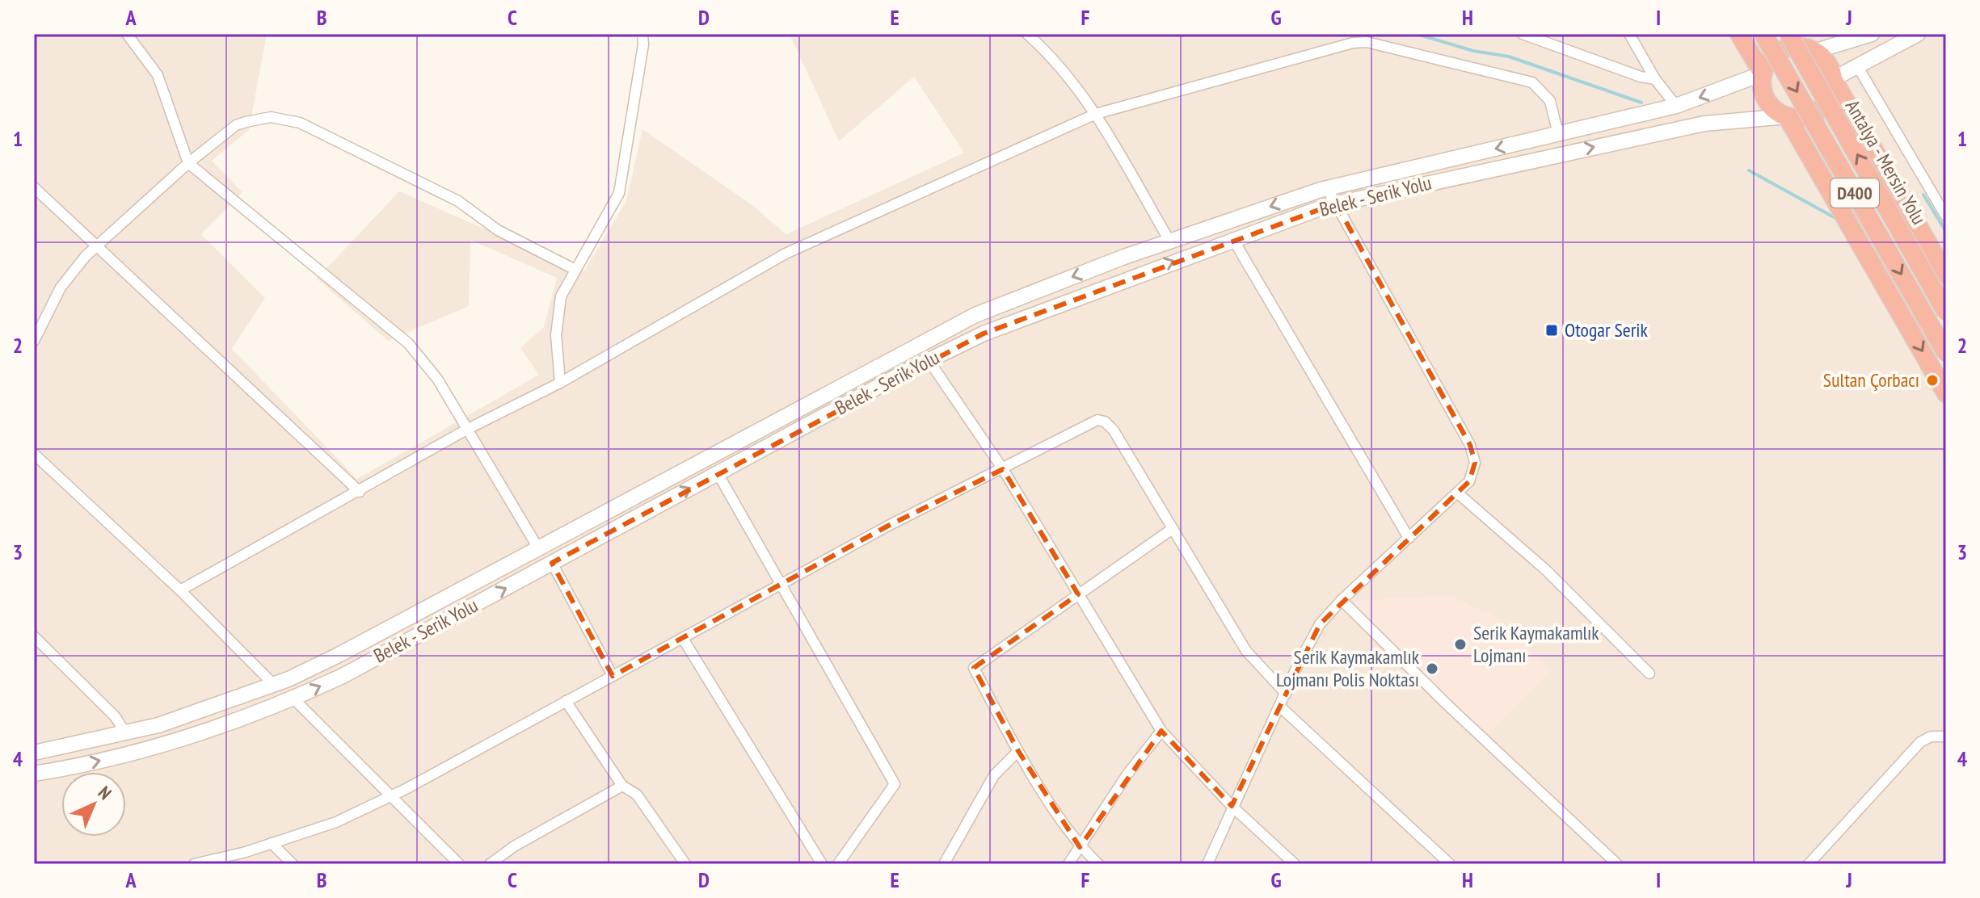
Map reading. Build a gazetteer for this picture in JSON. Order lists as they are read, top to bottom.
{
  "streets": {
    "highway": ["Antalya - Mersin Yolu", "D400"],
    "main road": ["Belek - Serik Yolu"]
  },
  "places": {
    "transit": ["Otogar Serik"],
    "other": ["Sultan Çorbacı", "Serik Kaymakamlık Lojmanı", "Serik Kaymakamlık Lojmanı Polis Noktası"]
  },
  "north": "top right",
  "grid": {
    "columns": [
      "A",
      "B",
      "C",
      "D",
      "E",
      "F",
      "G",
      "H",
      "I",
      "J"
    ],
    "rows": [
      "1",
      "2",
      "3",
      "4"
    ]
  }
}
